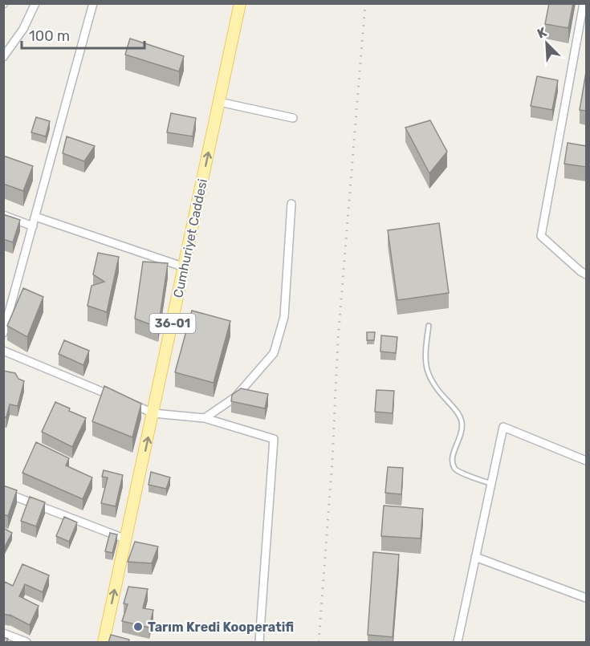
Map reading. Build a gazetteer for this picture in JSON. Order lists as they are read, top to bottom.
{
  "streets": {
    "main road": ["Cumhuriyet Caddesi", "36-01"]
  },
  "one_way": ["Cumhuriyet Caddesi"],
  "places": ["Tarım Kredi Kooperatifi"],
  "scale_bar": "100 m",
  "north": "top left"
}
